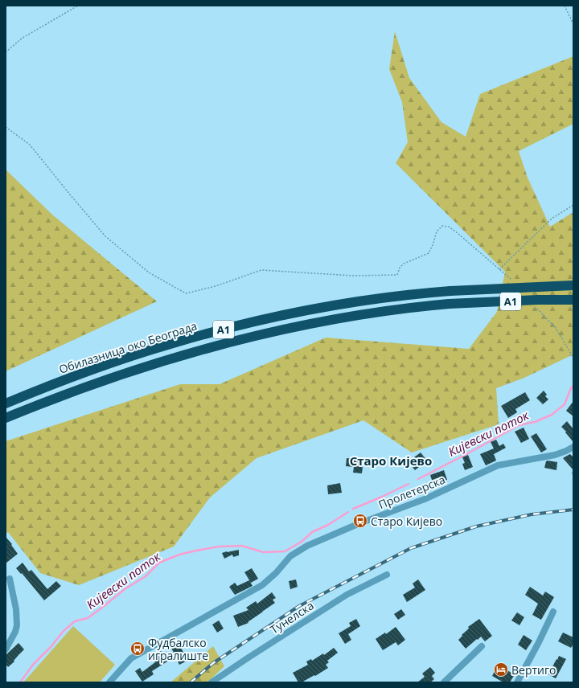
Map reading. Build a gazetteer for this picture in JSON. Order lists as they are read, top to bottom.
{
  "streets": {
    "highway": ["A1", "Обилазница око Београда"],
    "street": ["Пролетерска", "Тунелска"]
  },
  "districts": ["Старо Кијево"],
  "water": ["Кијевски поток"],
  "places": {
    "bus stop": ["Старо Кијево", "Фудбалско игралиште"],
    "hotel": ["Вертиго"]
  }
}
